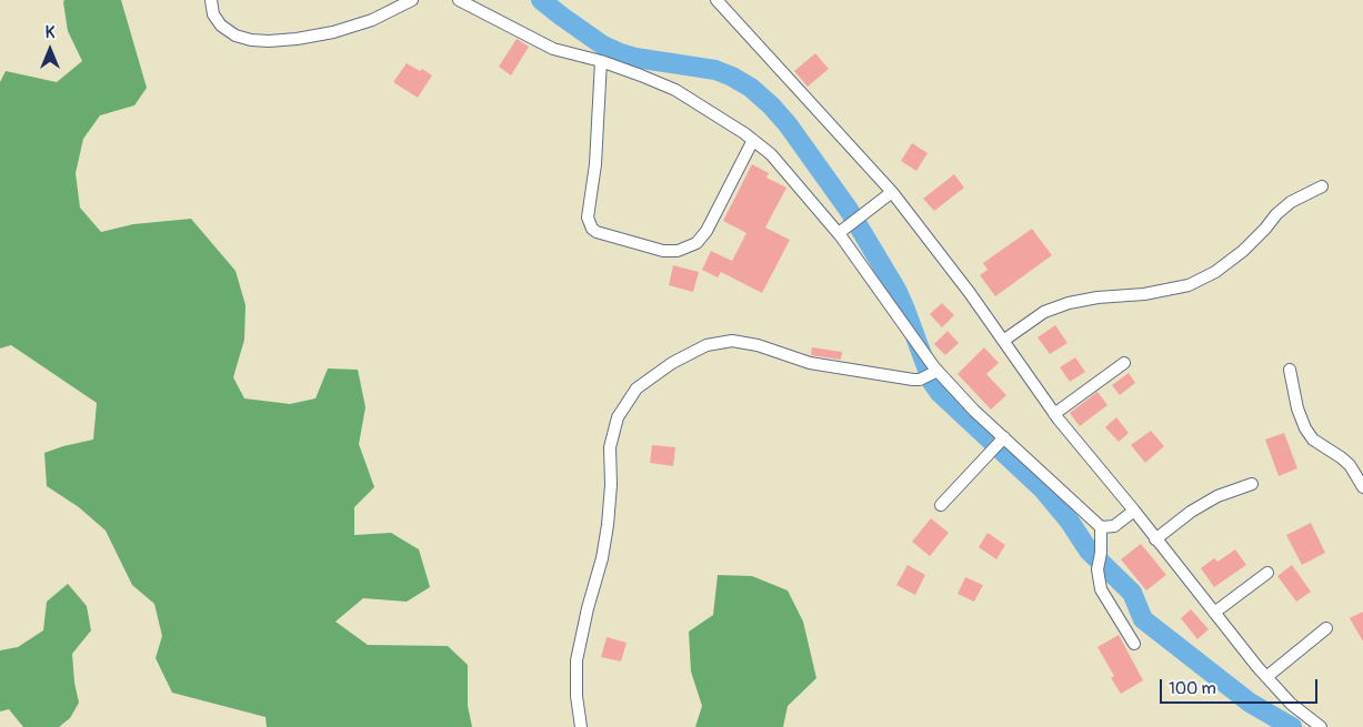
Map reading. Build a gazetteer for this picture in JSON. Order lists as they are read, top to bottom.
{
  "scale_bar": "100 m",
  "north": "top"
}
